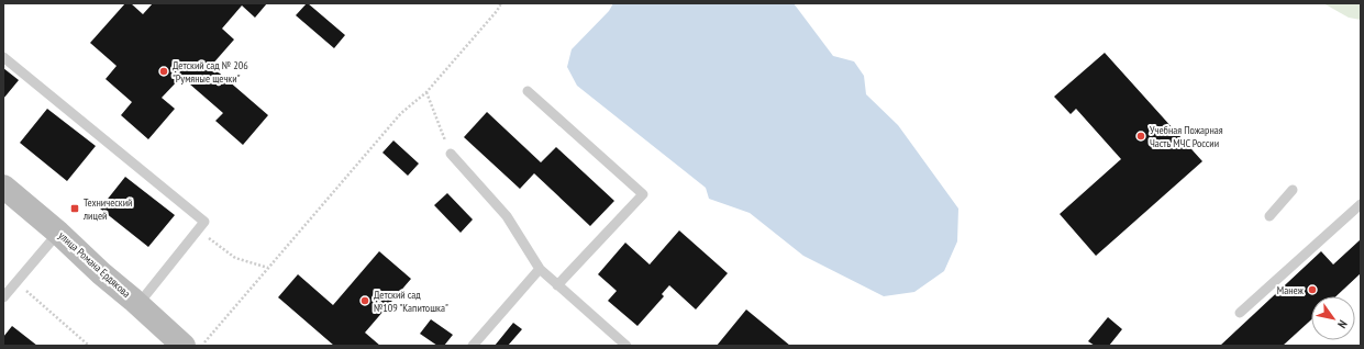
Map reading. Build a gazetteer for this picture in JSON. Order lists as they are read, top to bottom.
{
  "streets": {
    "street": ["улица Романа Ердякова"]
  },
  "places": {
    "other": [
      "Детский сад № 206 \"Румяные щечки\"",
      "Учебная Пожарная Часть МЧС России",
      "Манеж",
      "Детский сад №109 \"Капитошка\""
    ],
    "transit": ["Технический лицей"]
  },
  "north": "bottom right"
}
